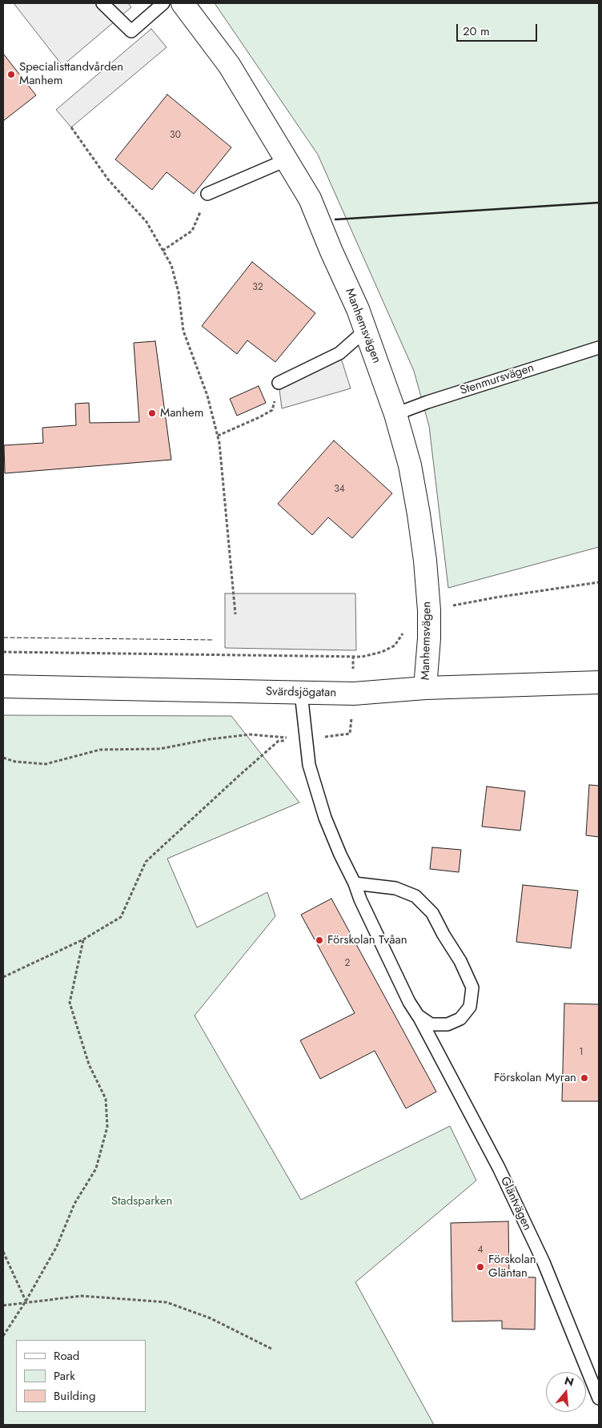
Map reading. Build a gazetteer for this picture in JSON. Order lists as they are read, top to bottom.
{
  "streets": {
    "street": ["Manhemsvägen", "Svärdsjögatan"],
    "lane": ["Stenmursvägen", "Gläntvägen"]
  },
  "crossings": [
    ["Manhemsvägen", "Stenmursvägen"],
    ["Manhemsvägen", "Svärdsjögatan"],
    ["Svärdsjögatan", "Gläntvägen"]
  ],
  "parks": ["Stadsparken"],
  "places": [
    "Specialisttandvården Manhem",
    "Manhem",
    "Förskolan Tvåan",
    "Förskolan Myran",
    "Förskolan Gläntan"
  ],
  "house_numbers": [
    "30",
    "32",
    "34",
    "2",
    "1",
    "4"
  ],
  "legend": ["Road", "Park", "Building"],
  "scale_bar": "20 m",
  "north": "top"
}
